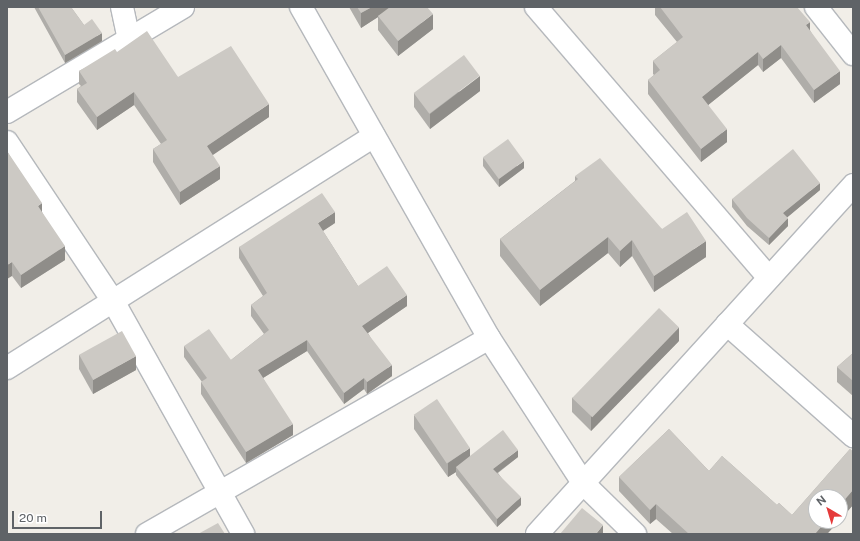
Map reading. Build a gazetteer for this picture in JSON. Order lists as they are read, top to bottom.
{
  "scale_bar": "20 m",
  "north": "top left"
}
